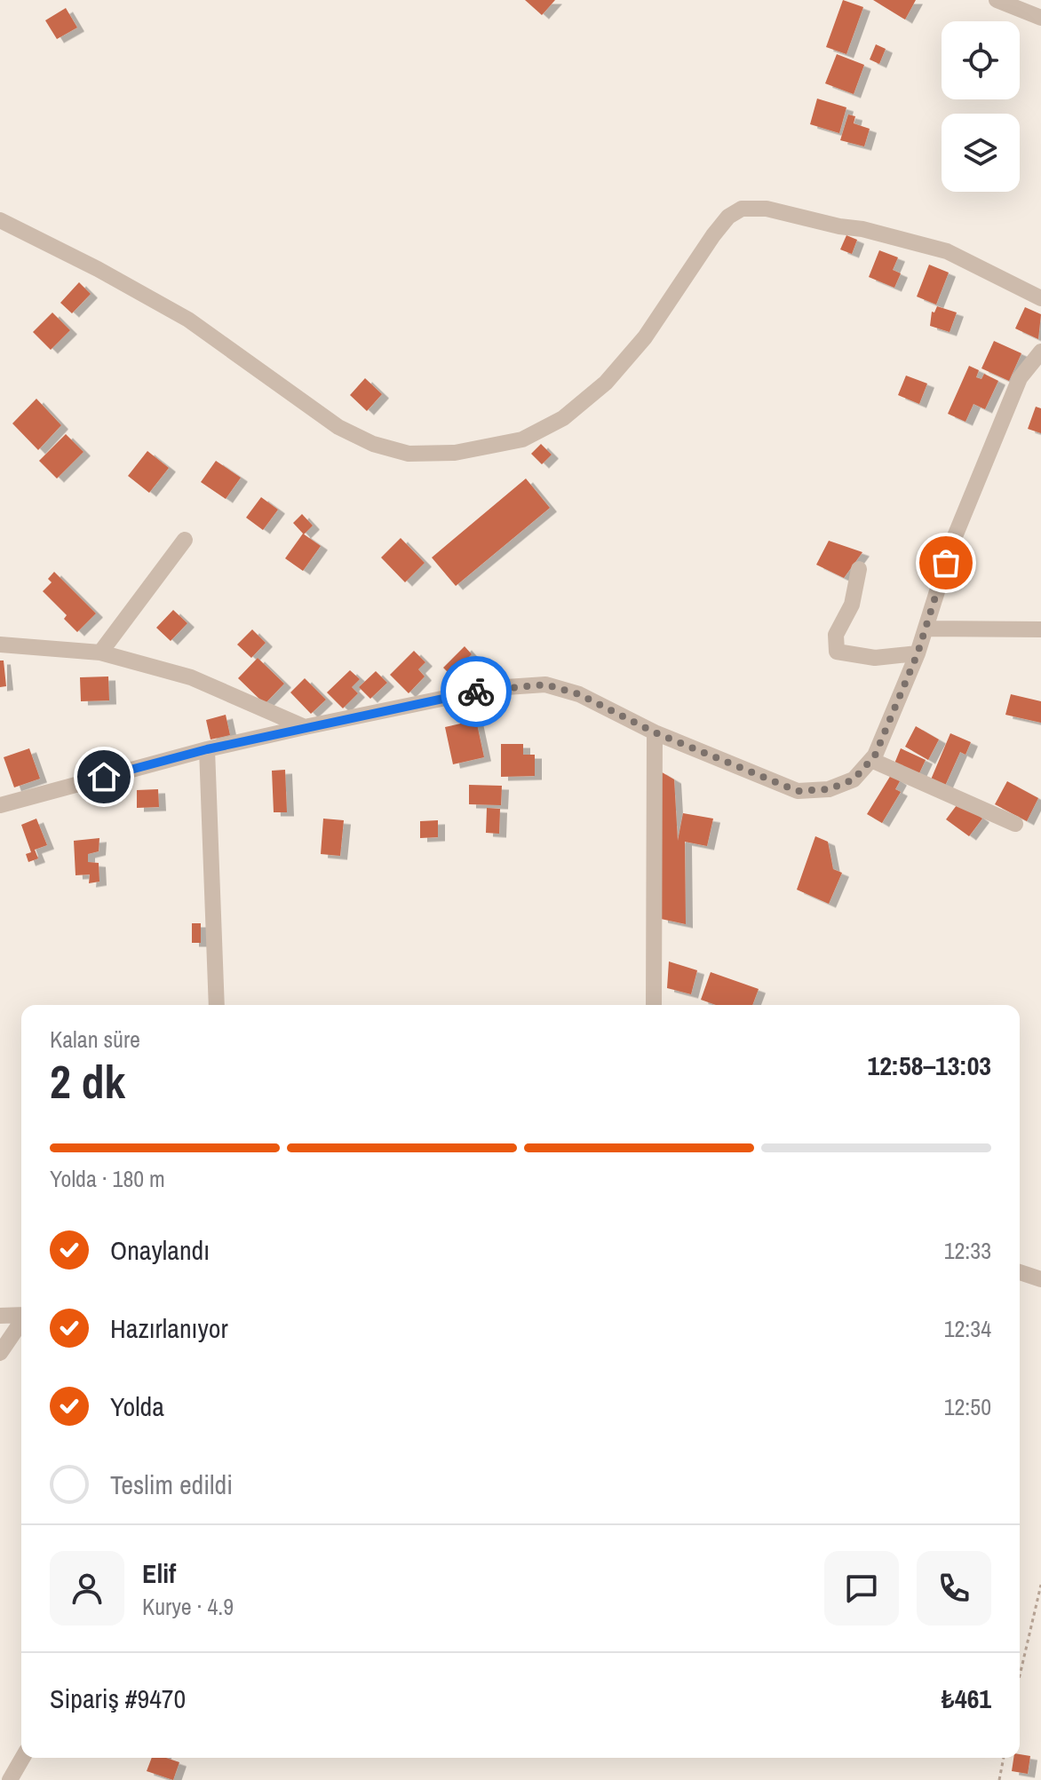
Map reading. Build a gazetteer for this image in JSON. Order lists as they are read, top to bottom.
{
  "page": {
    "heading": ["2 dk", "Kalan süre", "12:58–13:03"],
    "panel": [
      "Elif",
      "Kurye · 4.9",
      "Sipariş #9470",
      "₺461"
    ],
    "bar": "Yolda · 180 m",
    "list": [
      ["Onaylandı", "12:33"],
      ["Hazırlanıyor", "12:34"],
      ["Yolda", "12:50"],
      "Teslim edildi"
    ]
  }
}
